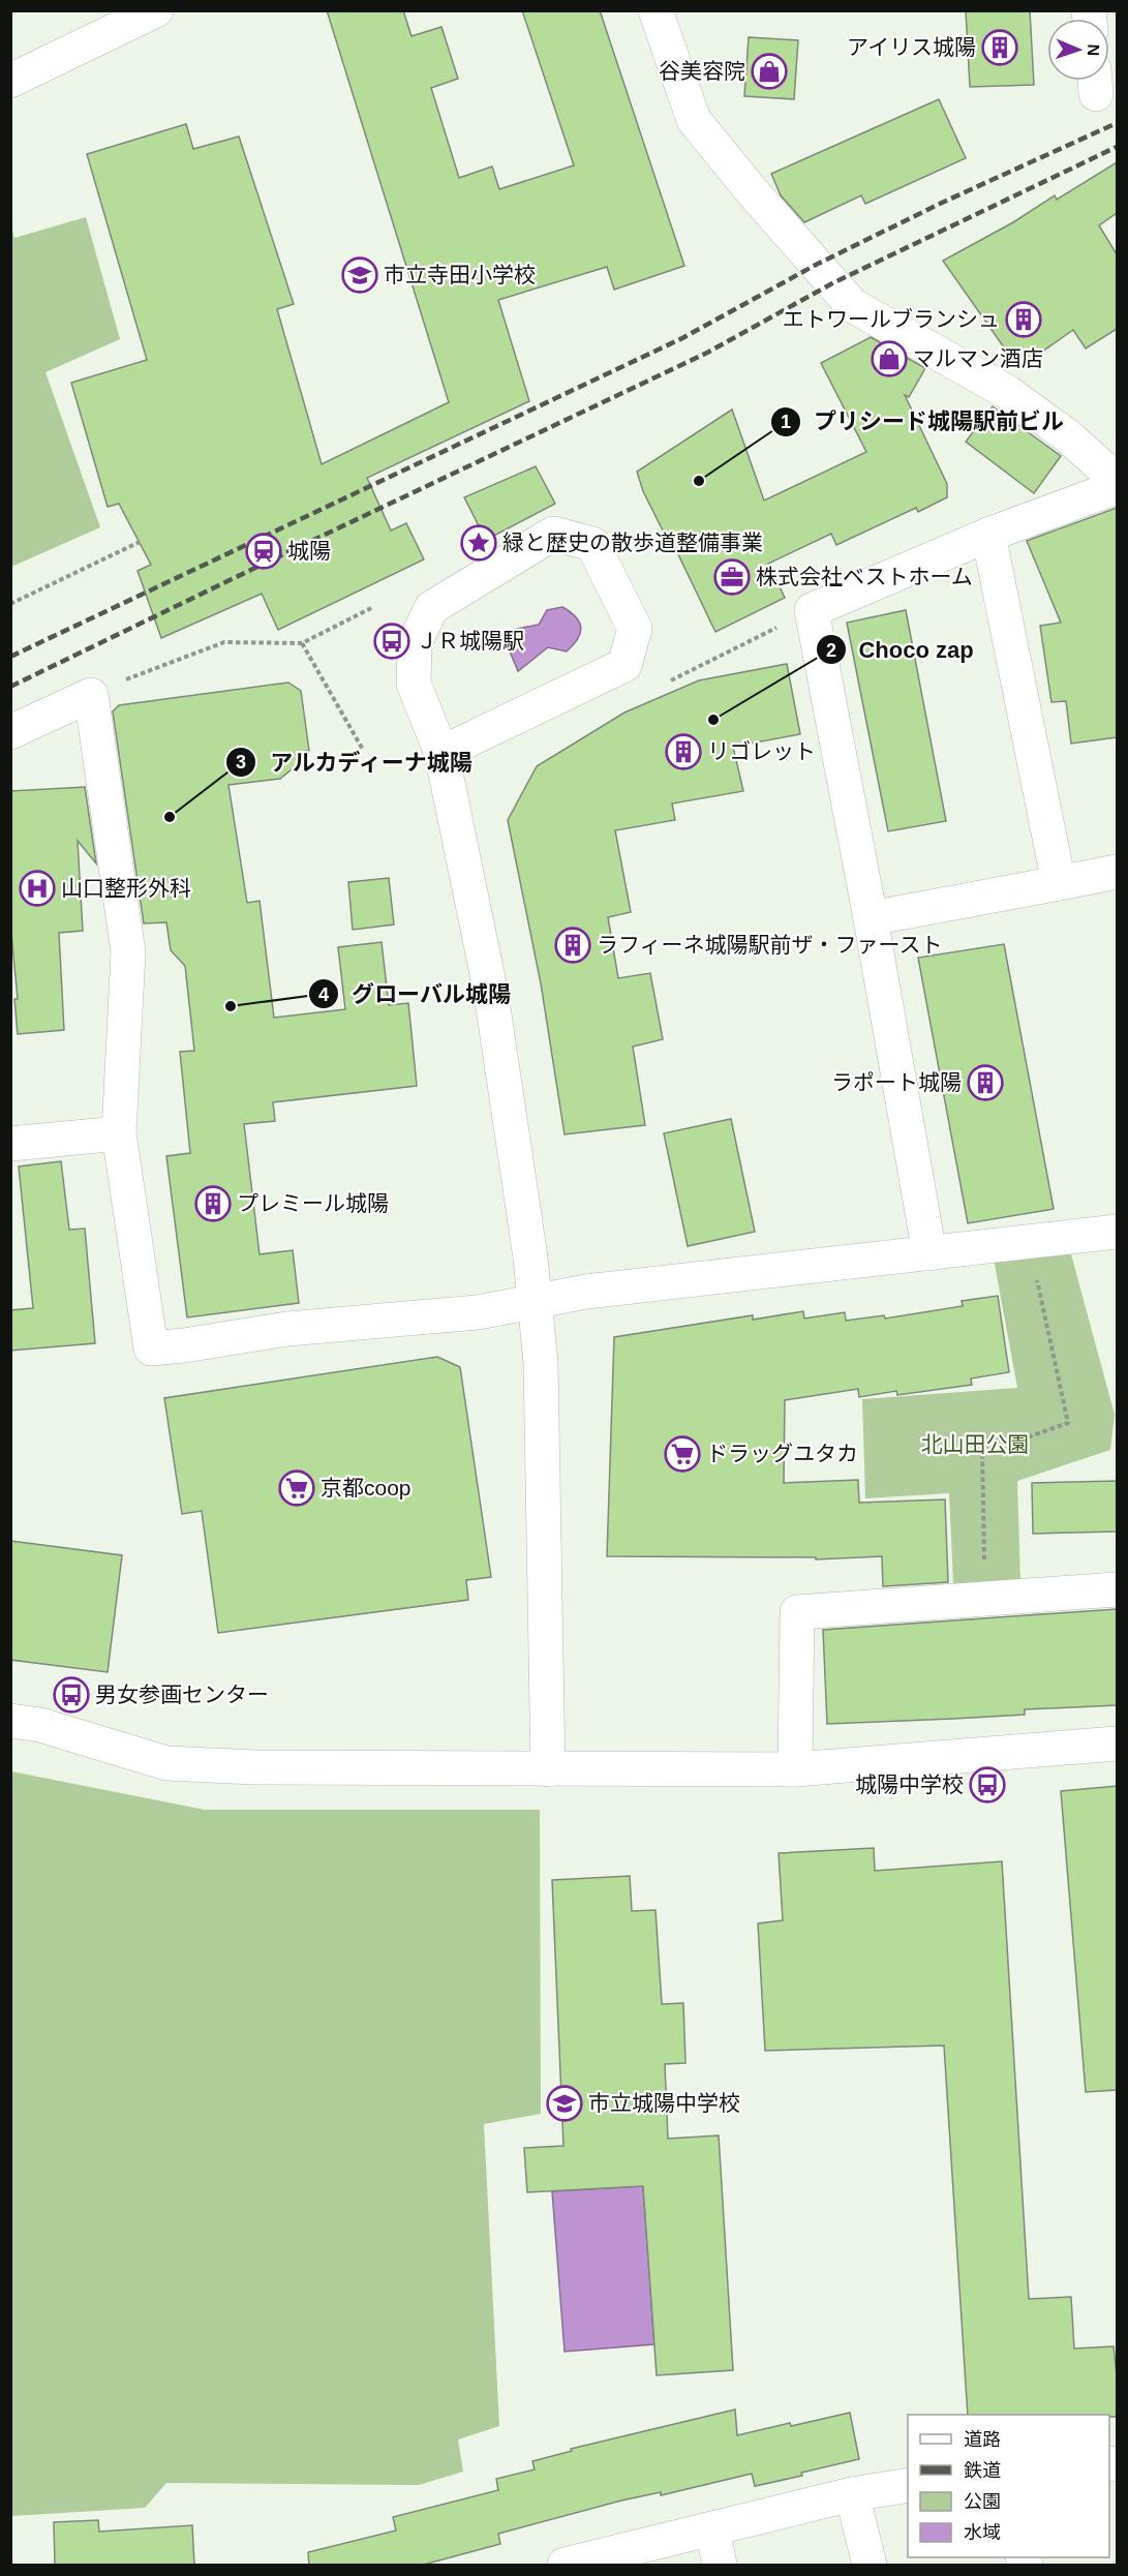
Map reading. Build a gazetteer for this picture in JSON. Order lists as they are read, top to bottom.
{
  "parks": ["北山田公園"],
  "places": {
    "building": [
      "アイリス城陽",
      "エトワールブランシュ",
      "リゴレット",
      "ラフィーネ城陽駅前ザ・ファースト",
      "ラポート城陽",
      "プレミール城陽"
    ],
    "shop": ["谷美容院", "マルマン酒店"],
    "school or university": ["市立寺田小学校", "市立城陽中学校"],
    "other": [
      "プリシード城陽駅前ビル",
      "Choco zap",
      "アルカディーナ城陽",
      "グローバル城陽"
    ],
    "place": ["緑と歴史の散歩道整備事業"],
    "station": ["城陽"],
    "office": ["株式会社ベストホーム"],
    "bus stop": ["ＪＲ城陽駅", "男女参画センター", "城陽中学校"],
    "hospital": ["山口整形外科"],
    "supermarket": ["ドラッグユタカ", "京都coop"]
  },
  "legend": [
    "道路",
    "鉄道",
    "公園",
    "水域"
  ],
  "north": "right"
}
